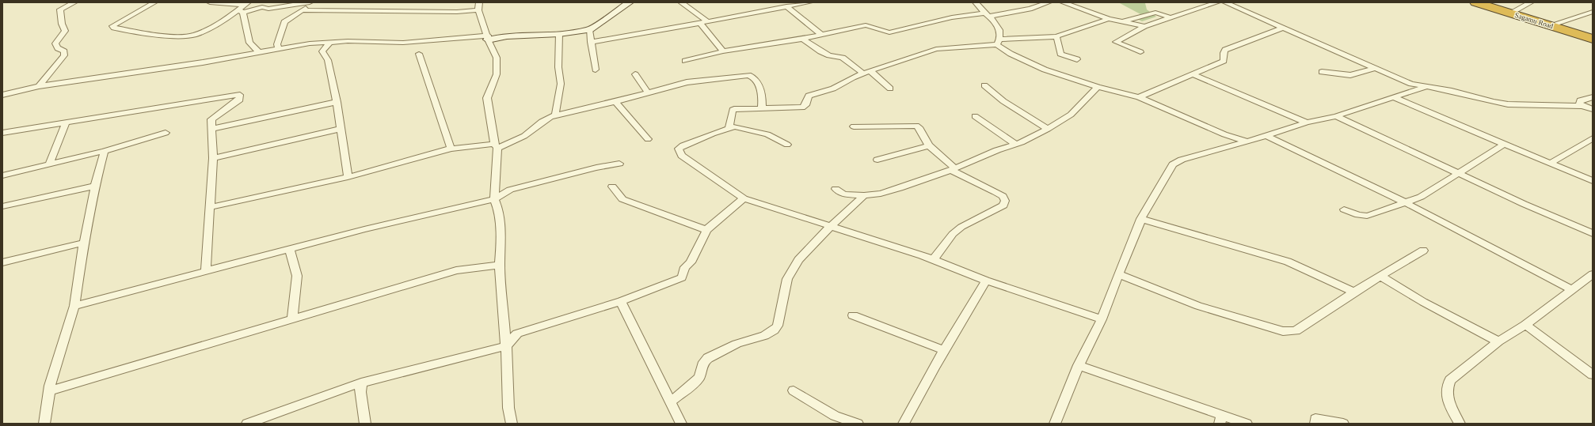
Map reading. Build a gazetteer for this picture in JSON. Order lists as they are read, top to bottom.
{
  "streets": {
    "highway": ["Sagamu Road"]
  }
}
